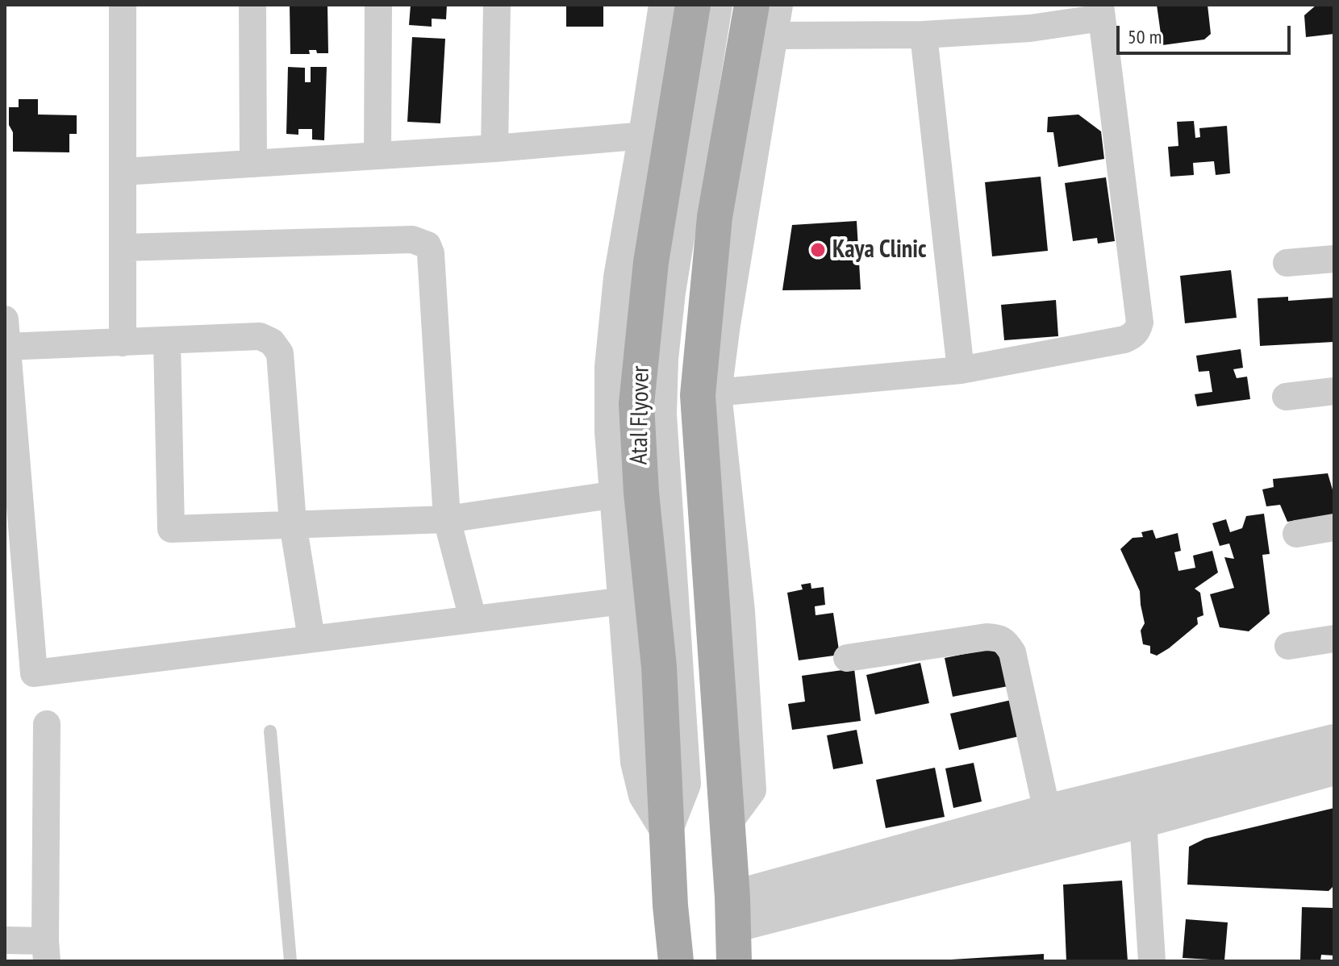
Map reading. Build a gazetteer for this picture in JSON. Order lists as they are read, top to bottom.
{
  "streets": {
    "main road": ["Atal Flyover"]
  },
  "places": ["Kaya Clinic"],
  "scale_bar": "50 m"
}
